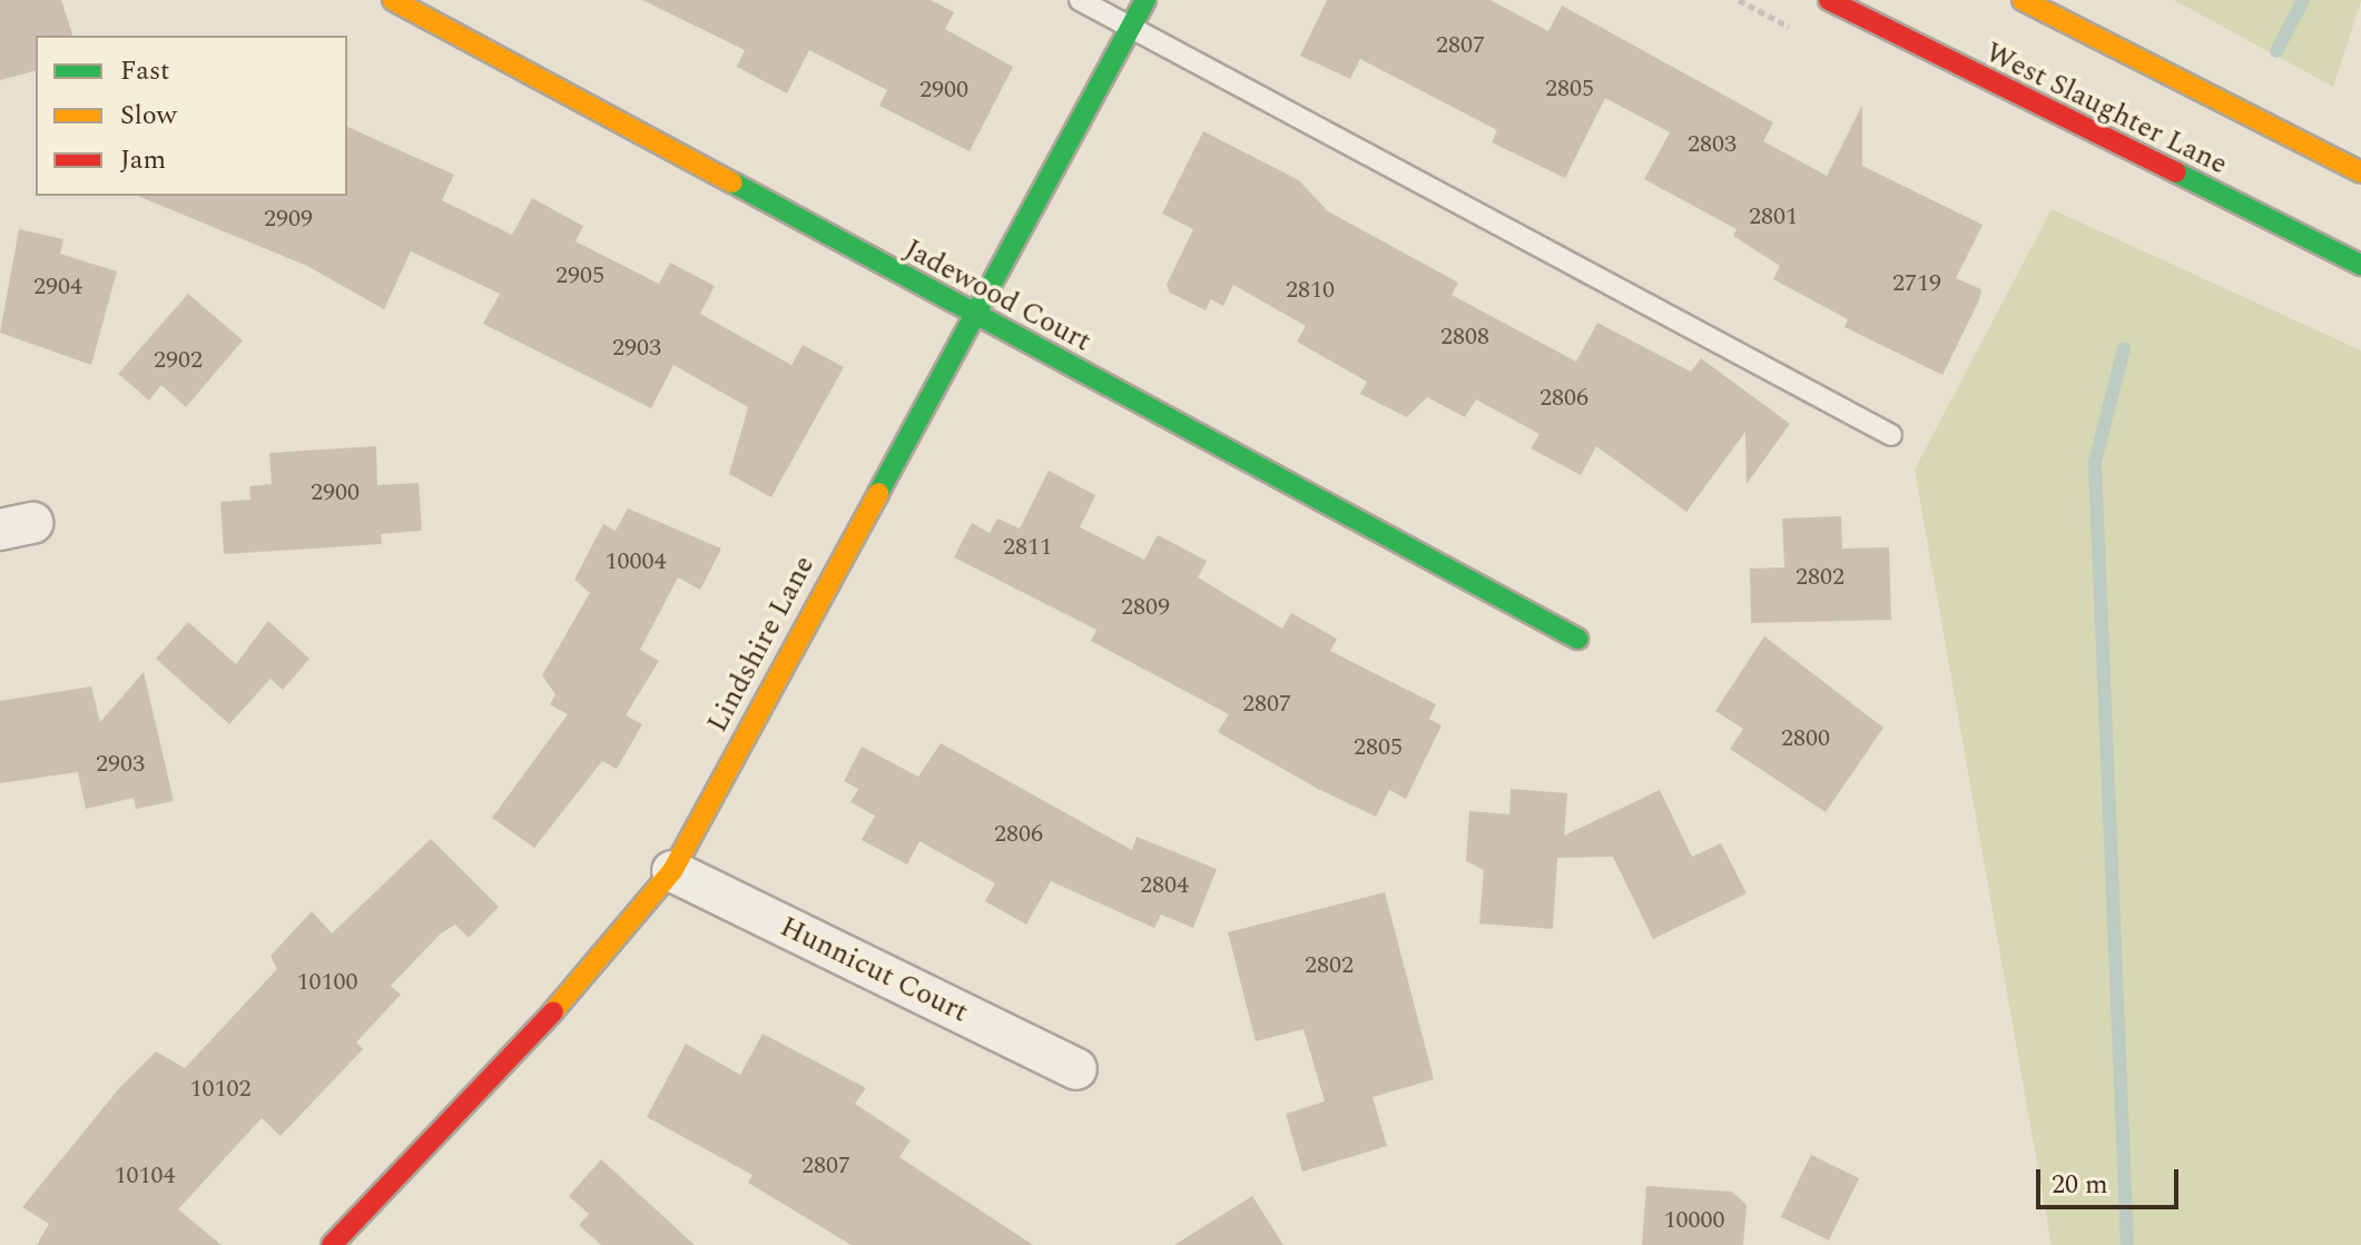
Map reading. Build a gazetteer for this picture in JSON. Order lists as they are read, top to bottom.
{
  "streets": {
    "street": [
      "West Slaughter Lane",
      "Jadewood Court",
      "Lindshire Lane",
      "Hunnicut Court"
    ]
  },
  "crossings": [
    ["Jadewood Court", "Lindshire Lane"],
    ["Lindshire Lane", "Hunnicut Court"]
  ],
  "house_numbers": [
    "2807",
    "2805",
    "2900",
    "2803",
    "2801",
    "2909",
    "2905",
    "2719",
    "2904",
    "2810",
    "2808",
    "2903",
    "2902",
    "2806",
    "2900",
    "2811",
    "10004",
    "2802",
    "2809",
    "2807",
    "2800",
    "2805",
    "2903",
    "2806",
    "2804",
    "2802",
    "10100",
    "10102",
    "2807",
    "10104",
    "10000"
  ],
  "legend": ["Fast", "Slow", "Jam"],
  "scale_bar": "20 m"
}
